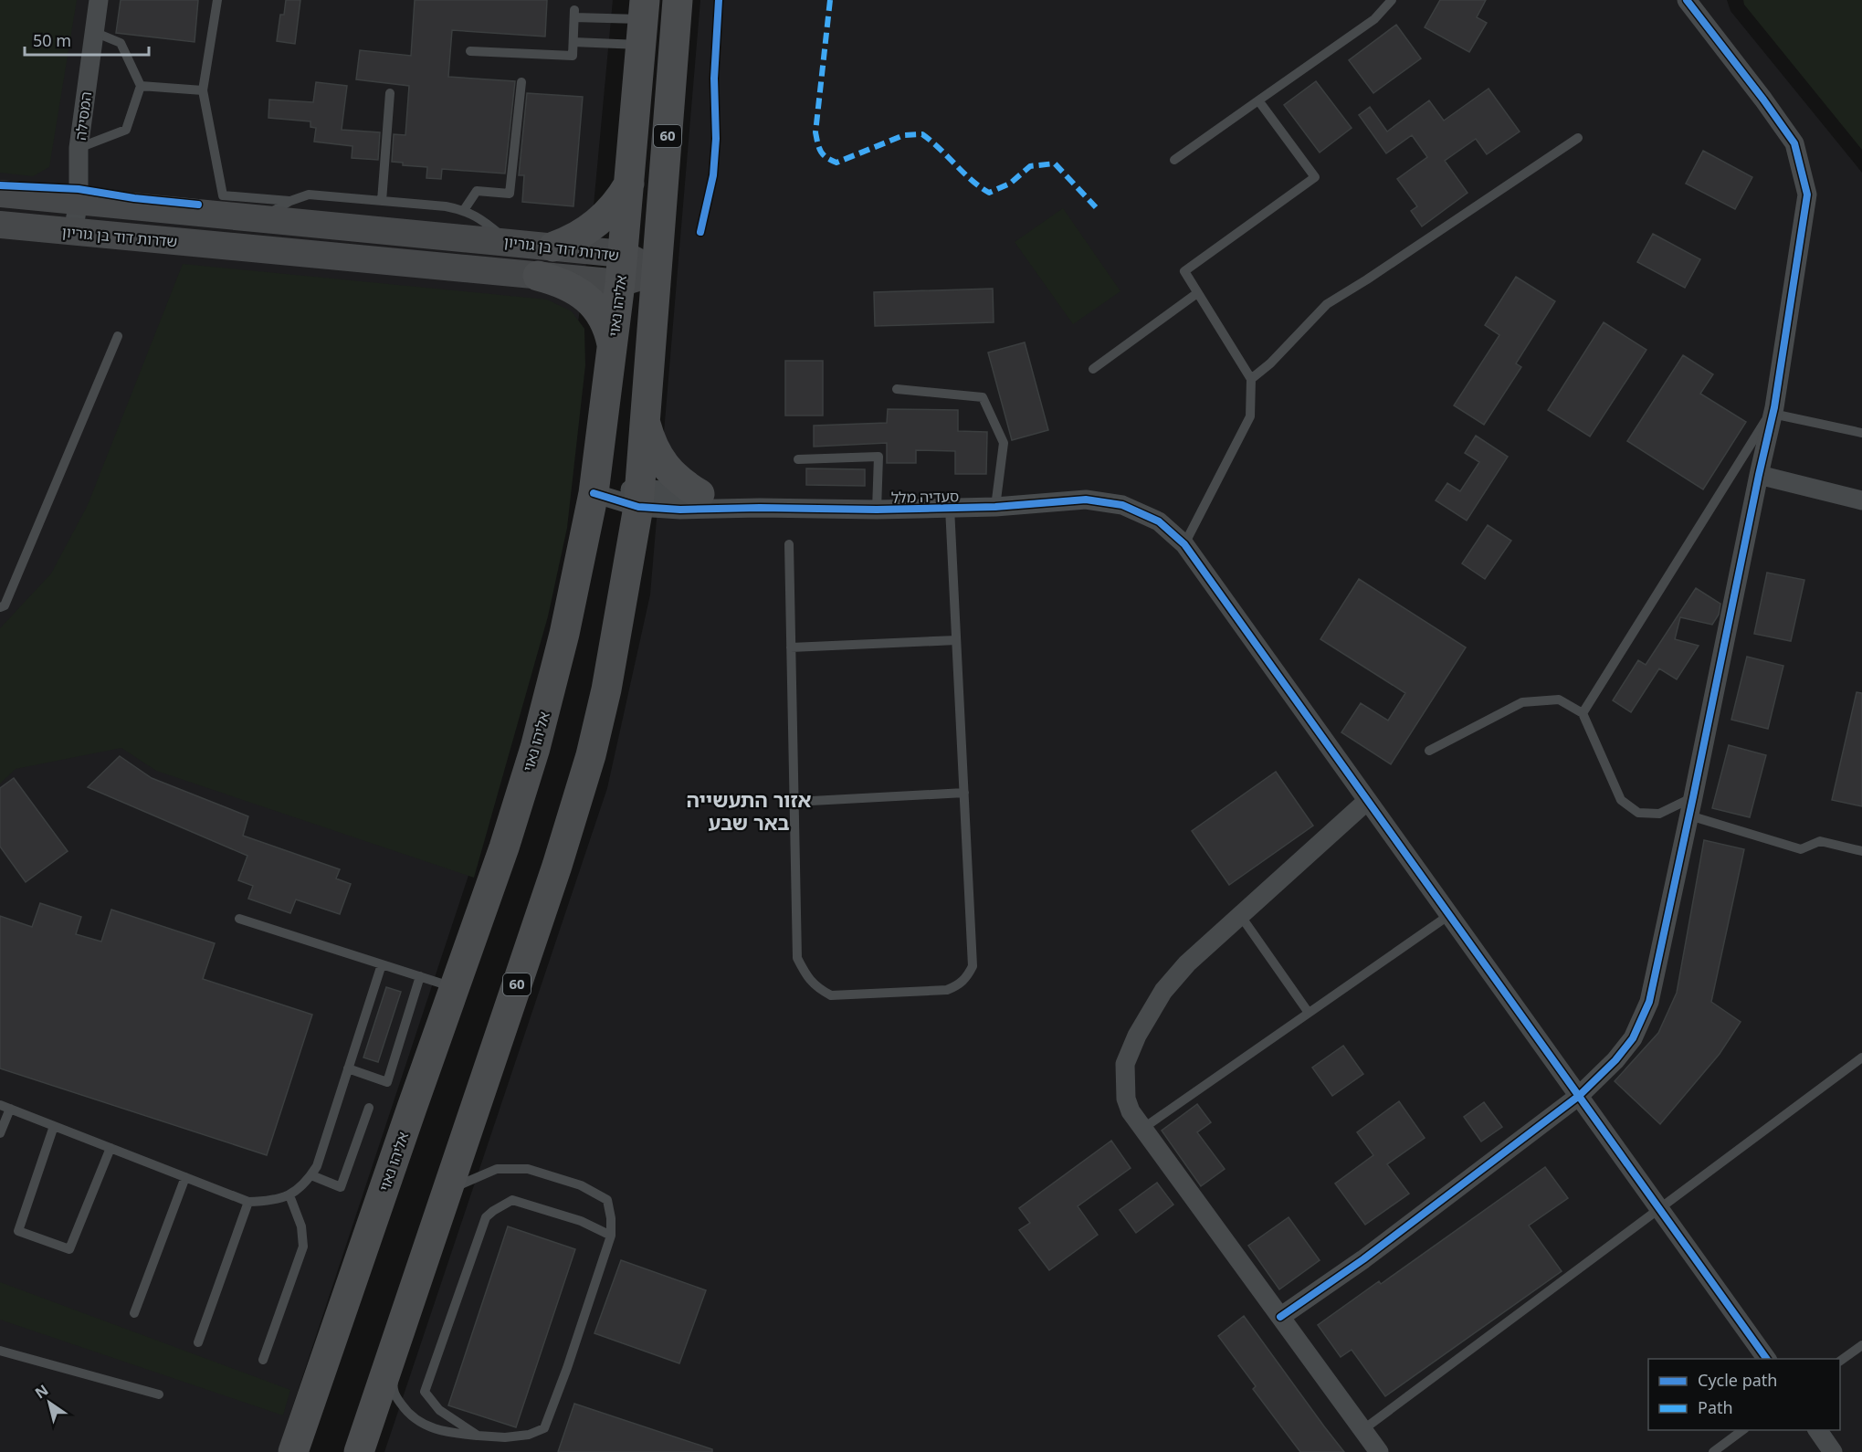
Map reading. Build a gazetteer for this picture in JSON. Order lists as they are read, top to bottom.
{
  "streets": {
    "highway": ["60", "אליהו נאוי"],
    "main road": ["שדרות דוד בן גוריון"],
    "street": ["המסילה", "סעדיה מלל"]
  },
  "crossings": [
    ["המסילה", "שדרות דוד בן גוריון"],
    ["60", "שדרות דוד בן גוריון"],
    ["60", "סעדיה מלל"],
    ["שדרות דוד בן גוריון", "אליהו נאוי"],
    ["אליהו נאוי", "סעדיה מלל"]
  ],
  "districts": ["אזור התעשייה באר שבע"],
  "legend": ["Cycle path", "Path"],
  "scale_bar": "50 m",
  "north": "top left"
}
